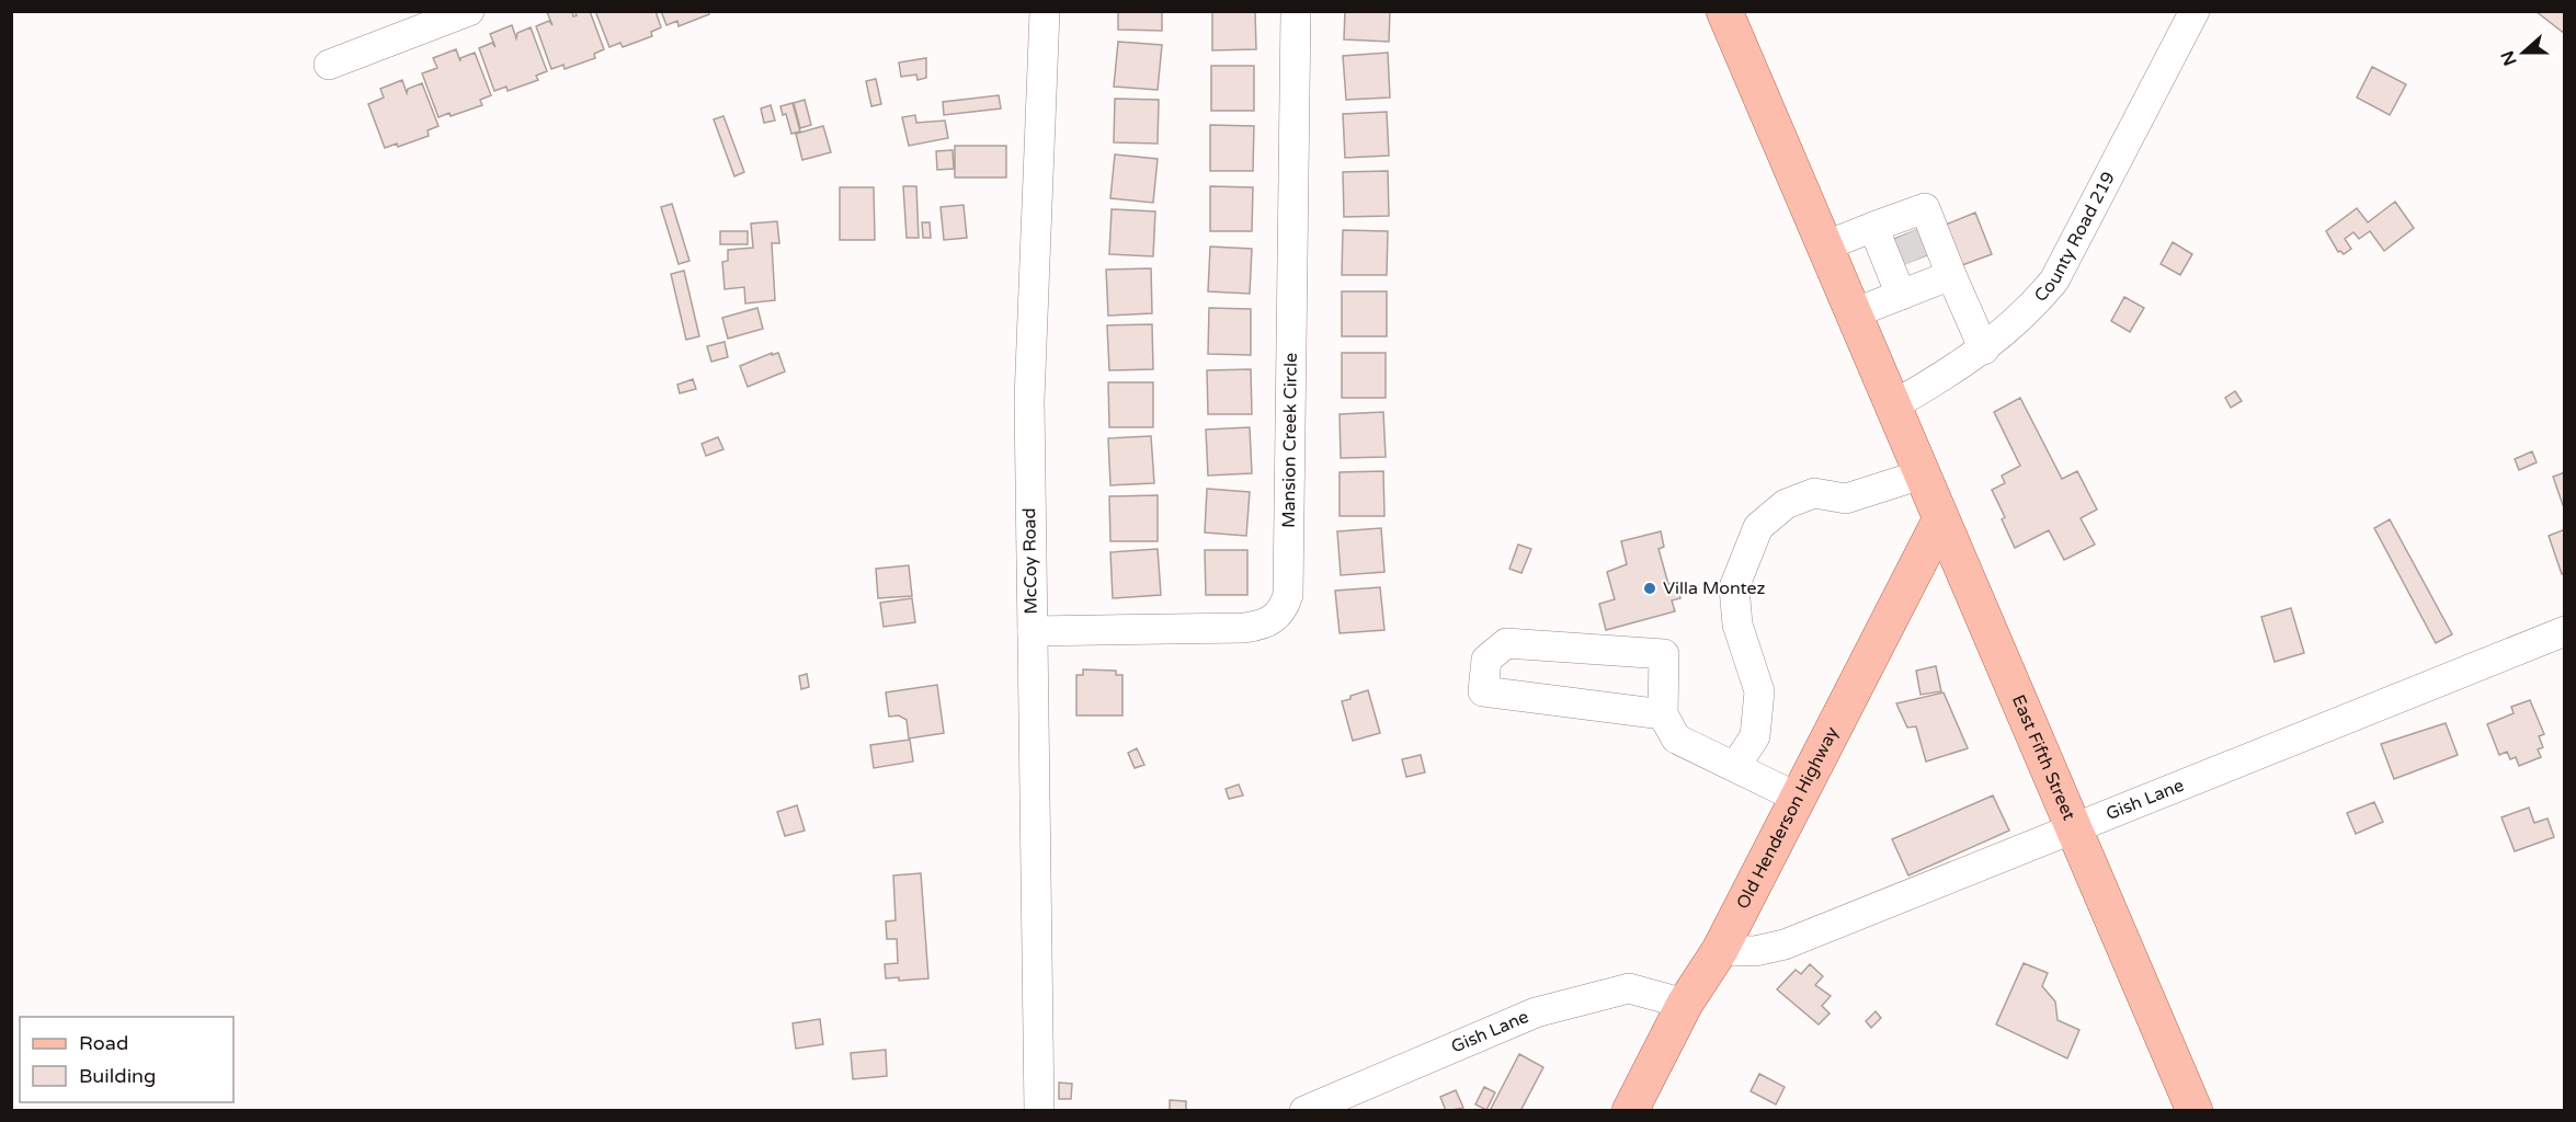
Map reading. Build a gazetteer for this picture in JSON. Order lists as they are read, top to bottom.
{
  "streets": {
    "main road": ["East Fifth Street", "Old Henderson Highway"],
    "street": [
      "County Road 219",
      "Mansion Creek Circle",
      "McCoy Road",
      "Gish Lane"
    ]
  },
  "crossings": [
    ["County Road 219", "East Fifth Street"],
    ["Mansion Creek Circle", "McCoy Road"],
    ["East Fifth Street", "Gish Lane"],
    ["East Fifth Street", "Old Henderson Highway"],
    ["Gish Lane", "Old Henderson Highway"]
  ],
  "places": ["Villa Montez"],
  "legend": ["Road", "Building"],
  "north": "left"
}
